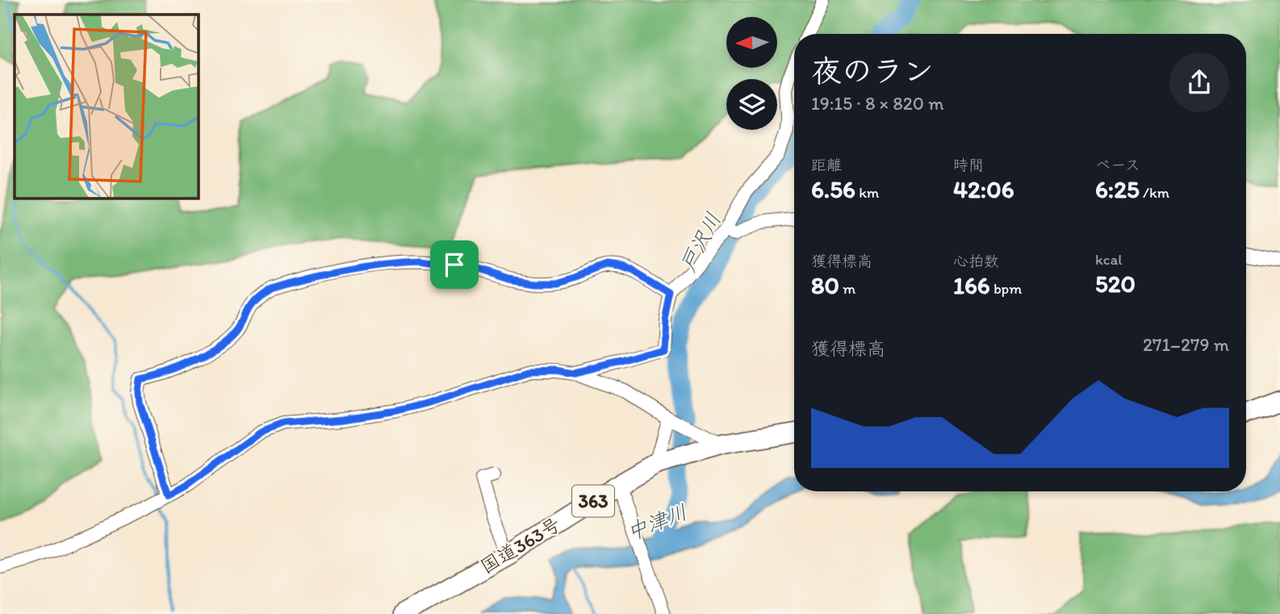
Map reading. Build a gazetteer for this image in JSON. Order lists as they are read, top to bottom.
{
  "streets": {
    "highway": ["363", "国道363号"]
  },
  "water": ["戸沢川", "中津川"],
  "north": "left",
  "page": {
    "heading": ["夜のラン", "19:15 · 8 × 820 m"],
    "stats": [
      ["距離", "6.56 km"],
      ["時間", "42:06"],
      ["ペース", "6:25 /km"],
      ["獲得標高", "80 m"],
      ["心拍数", "166 bpm"],
      ["kcal", "520"]
    ],
    "chart": ["獲得標高", "271–279 m"]
  }
}
